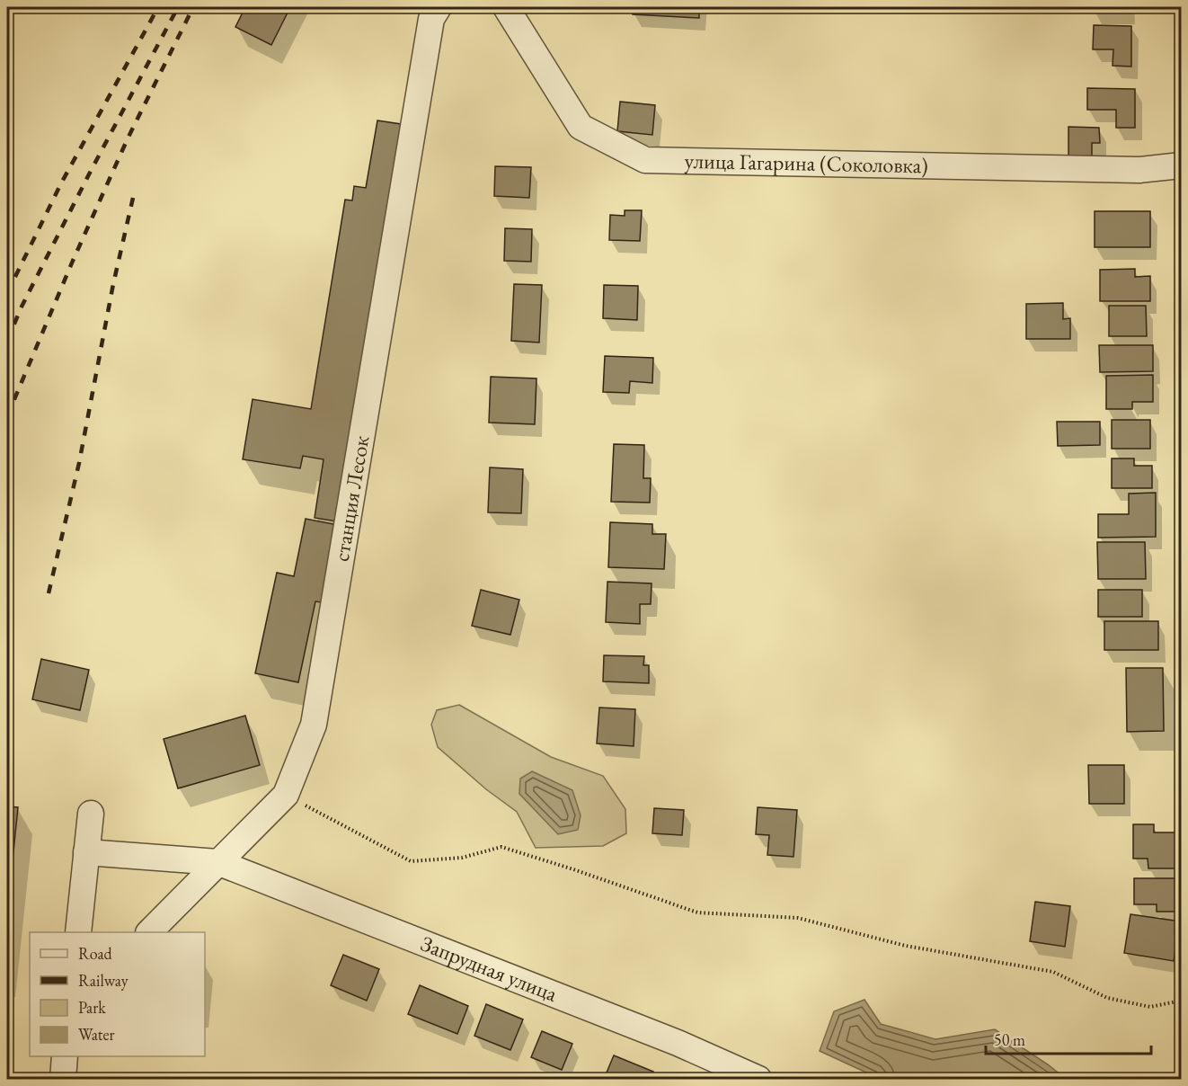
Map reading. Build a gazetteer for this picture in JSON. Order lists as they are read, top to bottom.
{
  "streets": {
    "street": ["улица Гагарина (Соколовка)", "станция Лесок", "Запрудная улица"]
  },
  "crossings": [
    ["станция Лесок", "Запрудная улица"]
  ],
  "legend": [
    "Road",
    "Railway",
    "Park",
    "Water"
  ],
  "scale_bar": "50 m"
}
